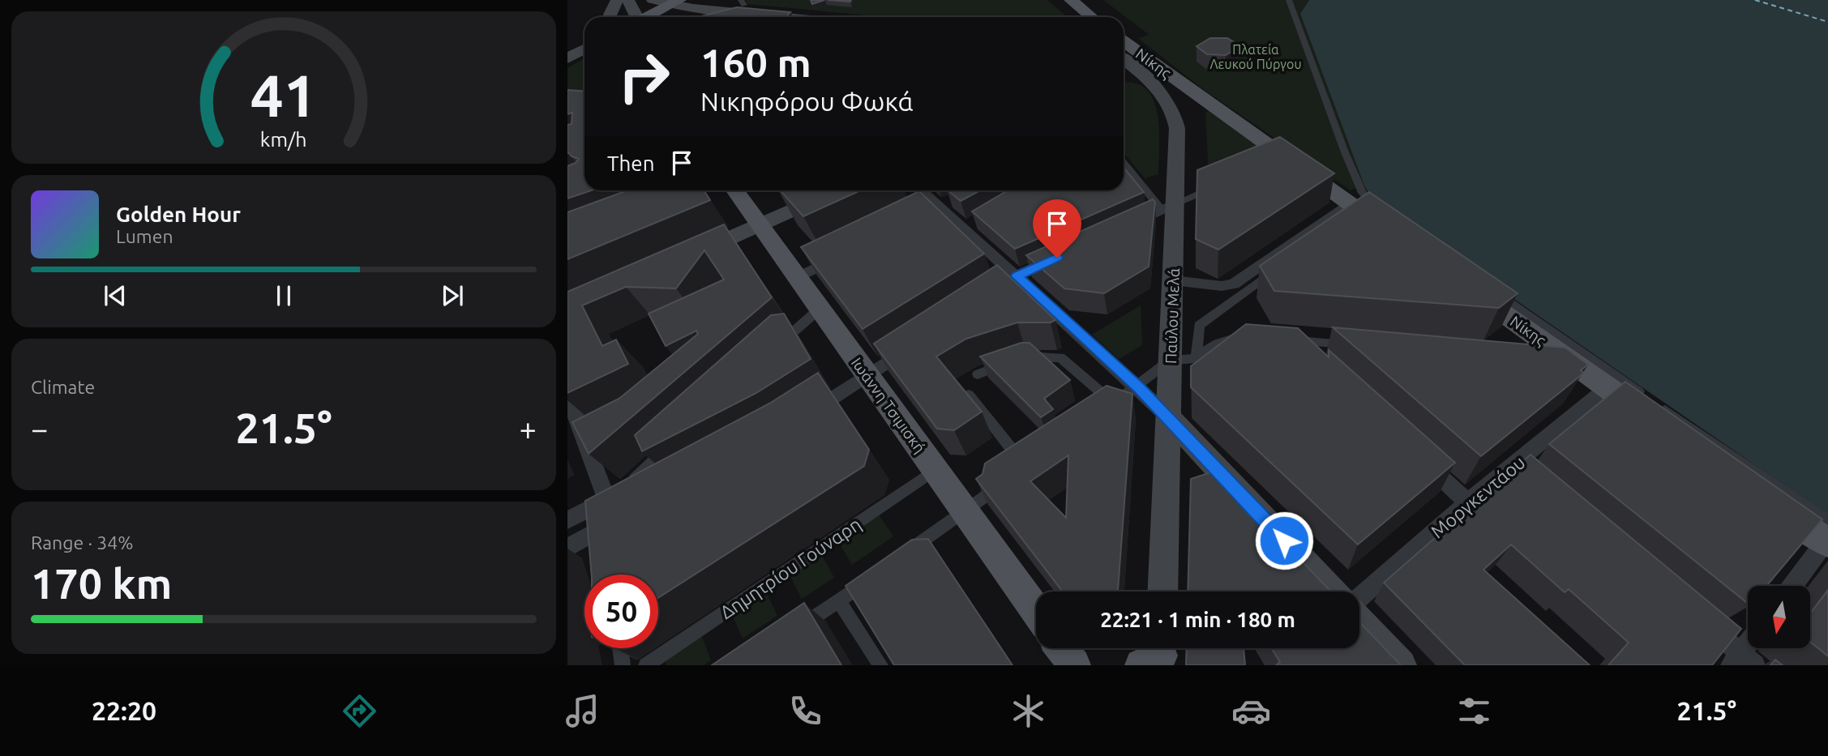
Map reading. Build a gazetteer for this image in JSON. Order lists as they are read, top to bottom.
{
  "streets": {
    "main road": ["Νίκης", "Παύλου Μελά", "Ιωάννη Τσιμισκή"],
    "street": ["Μοργκεντάου", "Δημητρίου Γούναρη"]
  },
  "crossings": [
    ["Νίκης", "Μοργκεντάου"],
    ["Ιωάννη Τσιμισκή", "Δημητρίου Γούναρη"]
  ],
  "parks": ["Πλατεία Λευκού Πύργου"],
  "north": "bottom",
  "page": {
    "turn": ["160 m", "Νικηφόρου Φωκά"],
    "then": "Then",
    "song": ["Golden Hour", "Lumen"],
    "tile": [
      "Climate",
      ["Range · 34%", "170 km"]
    ],
    "heat": ["−", "21.5°", "+"],
    "limit": "50",
    "trip": "22:21 · 1 min · 180 m",
    "tabs": ["22:20", "21.5°"],
    "gauge": ["41", "km/h"]
  }
}
